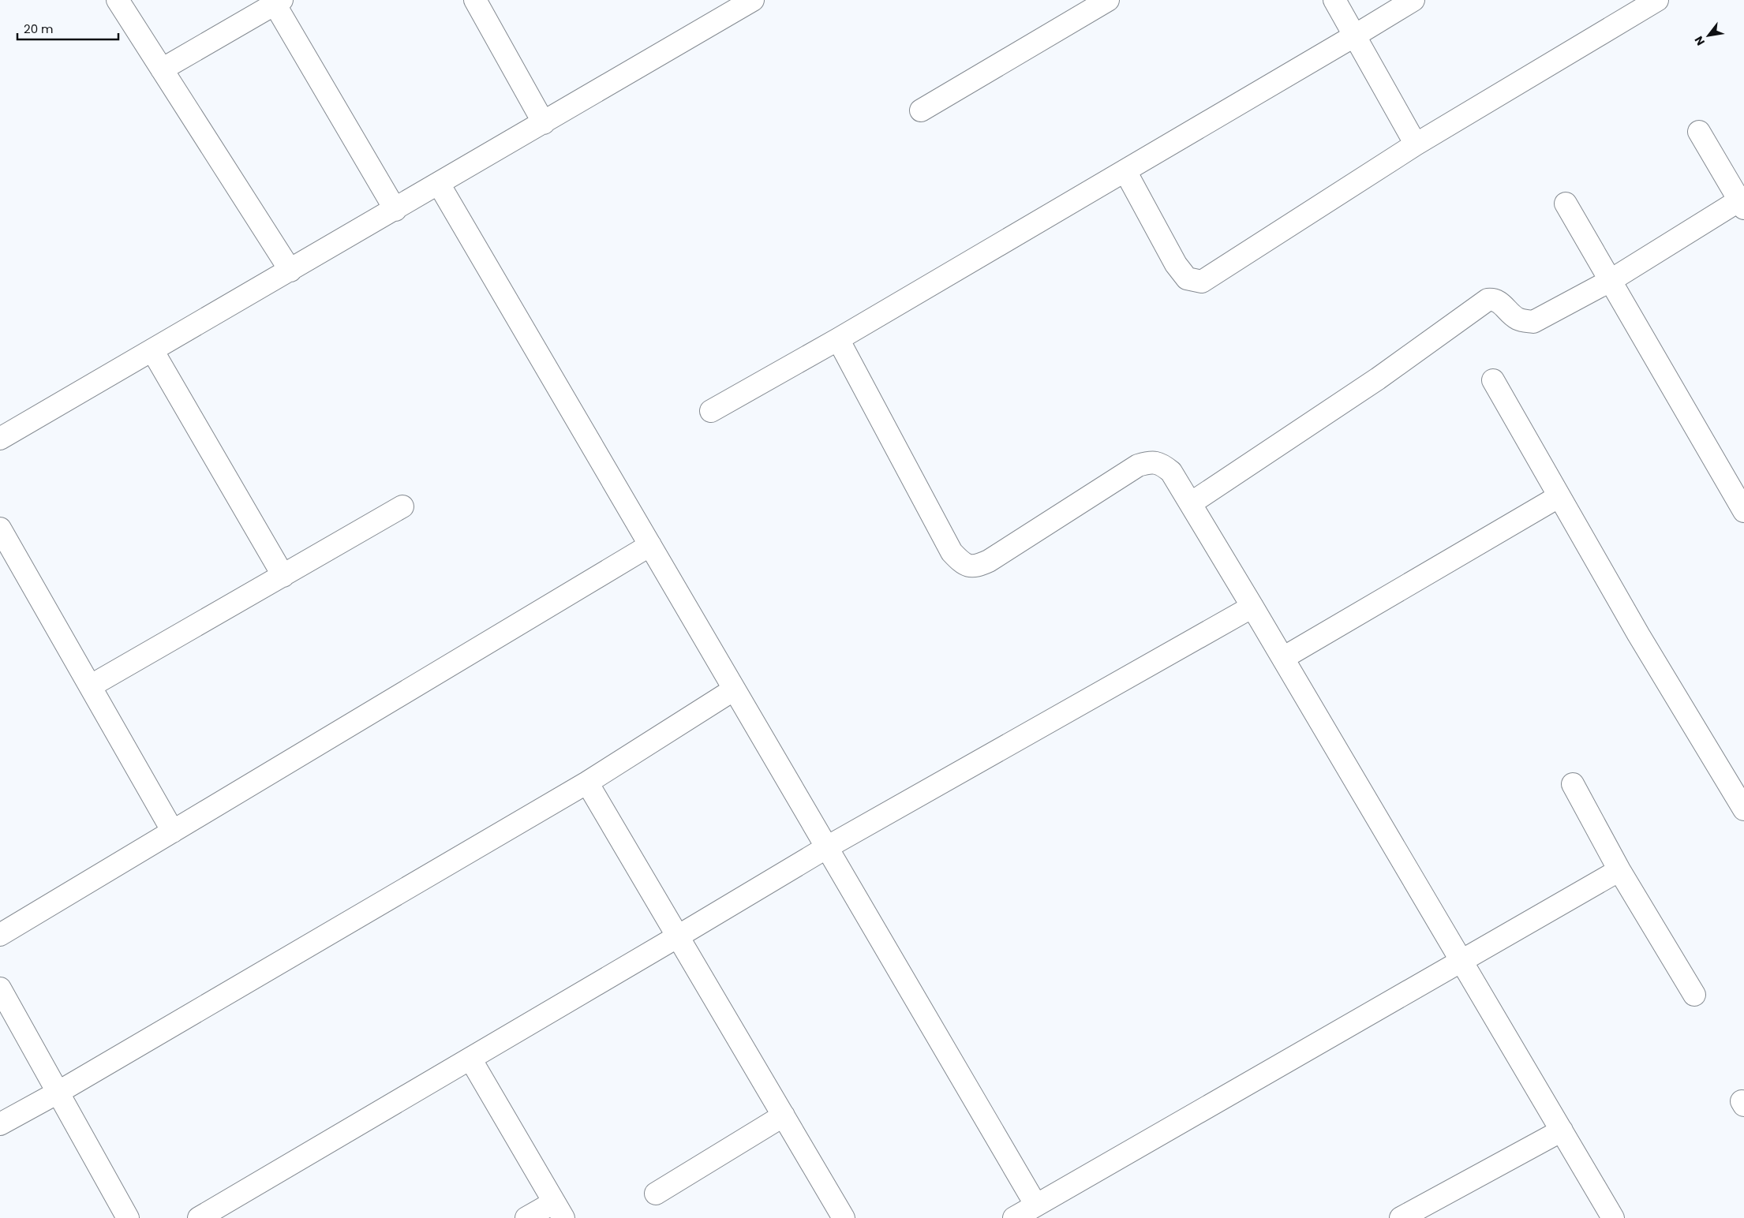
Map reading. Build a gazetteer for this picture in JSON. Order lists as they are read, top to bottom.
{
  "scale_bar": "20 m",
  "north": "bottom left"
}
